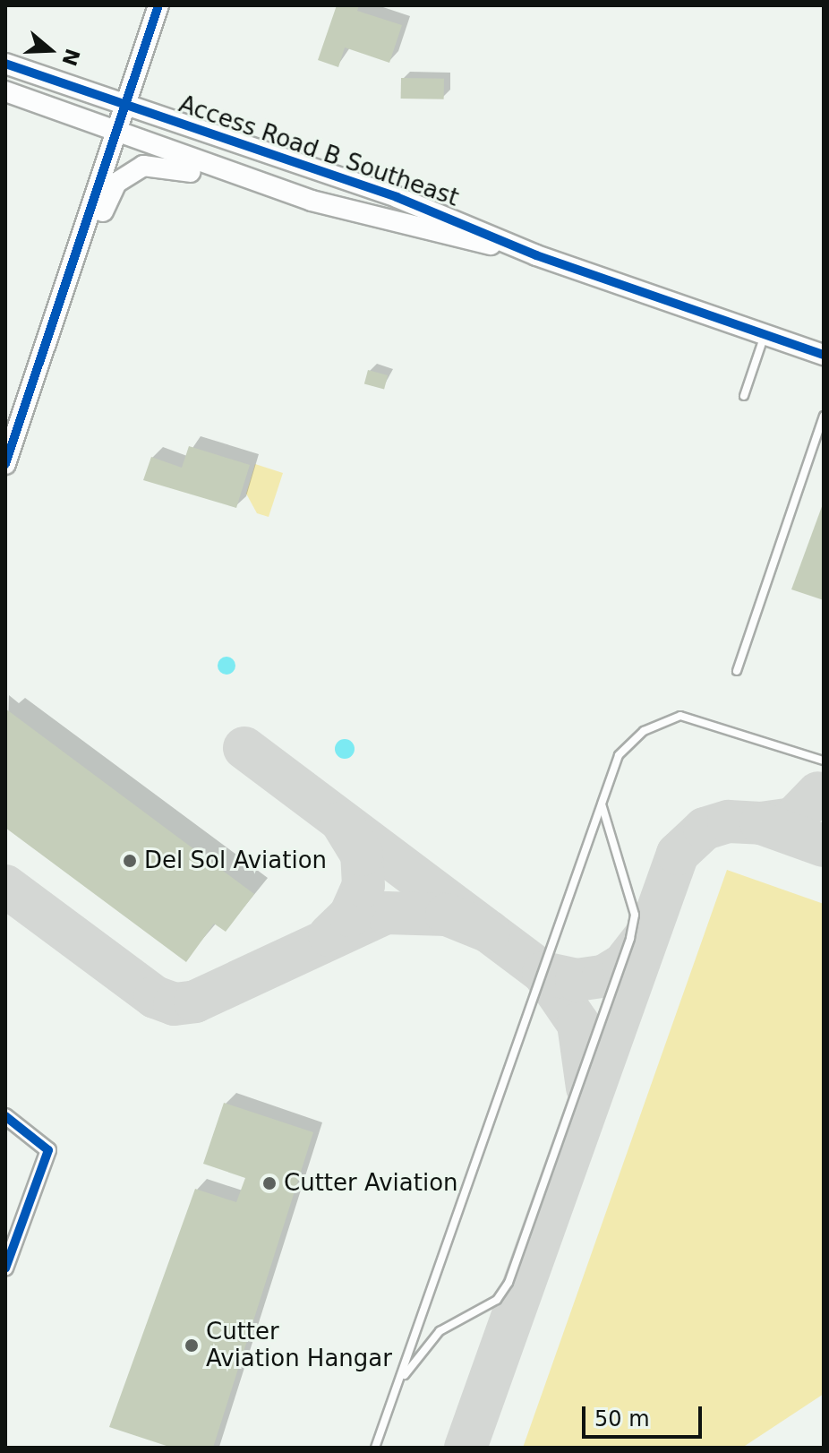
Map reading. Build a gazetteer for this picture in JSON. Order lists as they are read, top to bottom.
{
  "streets": {
    "street": ["Access Road B Southeast"]
  },
  "places": ["Del Sol Aviation", "Cutter Aviation", "Cutter Aviation Hangar"],
  "scale_bar": "50 m",
  "north": "right"
}
